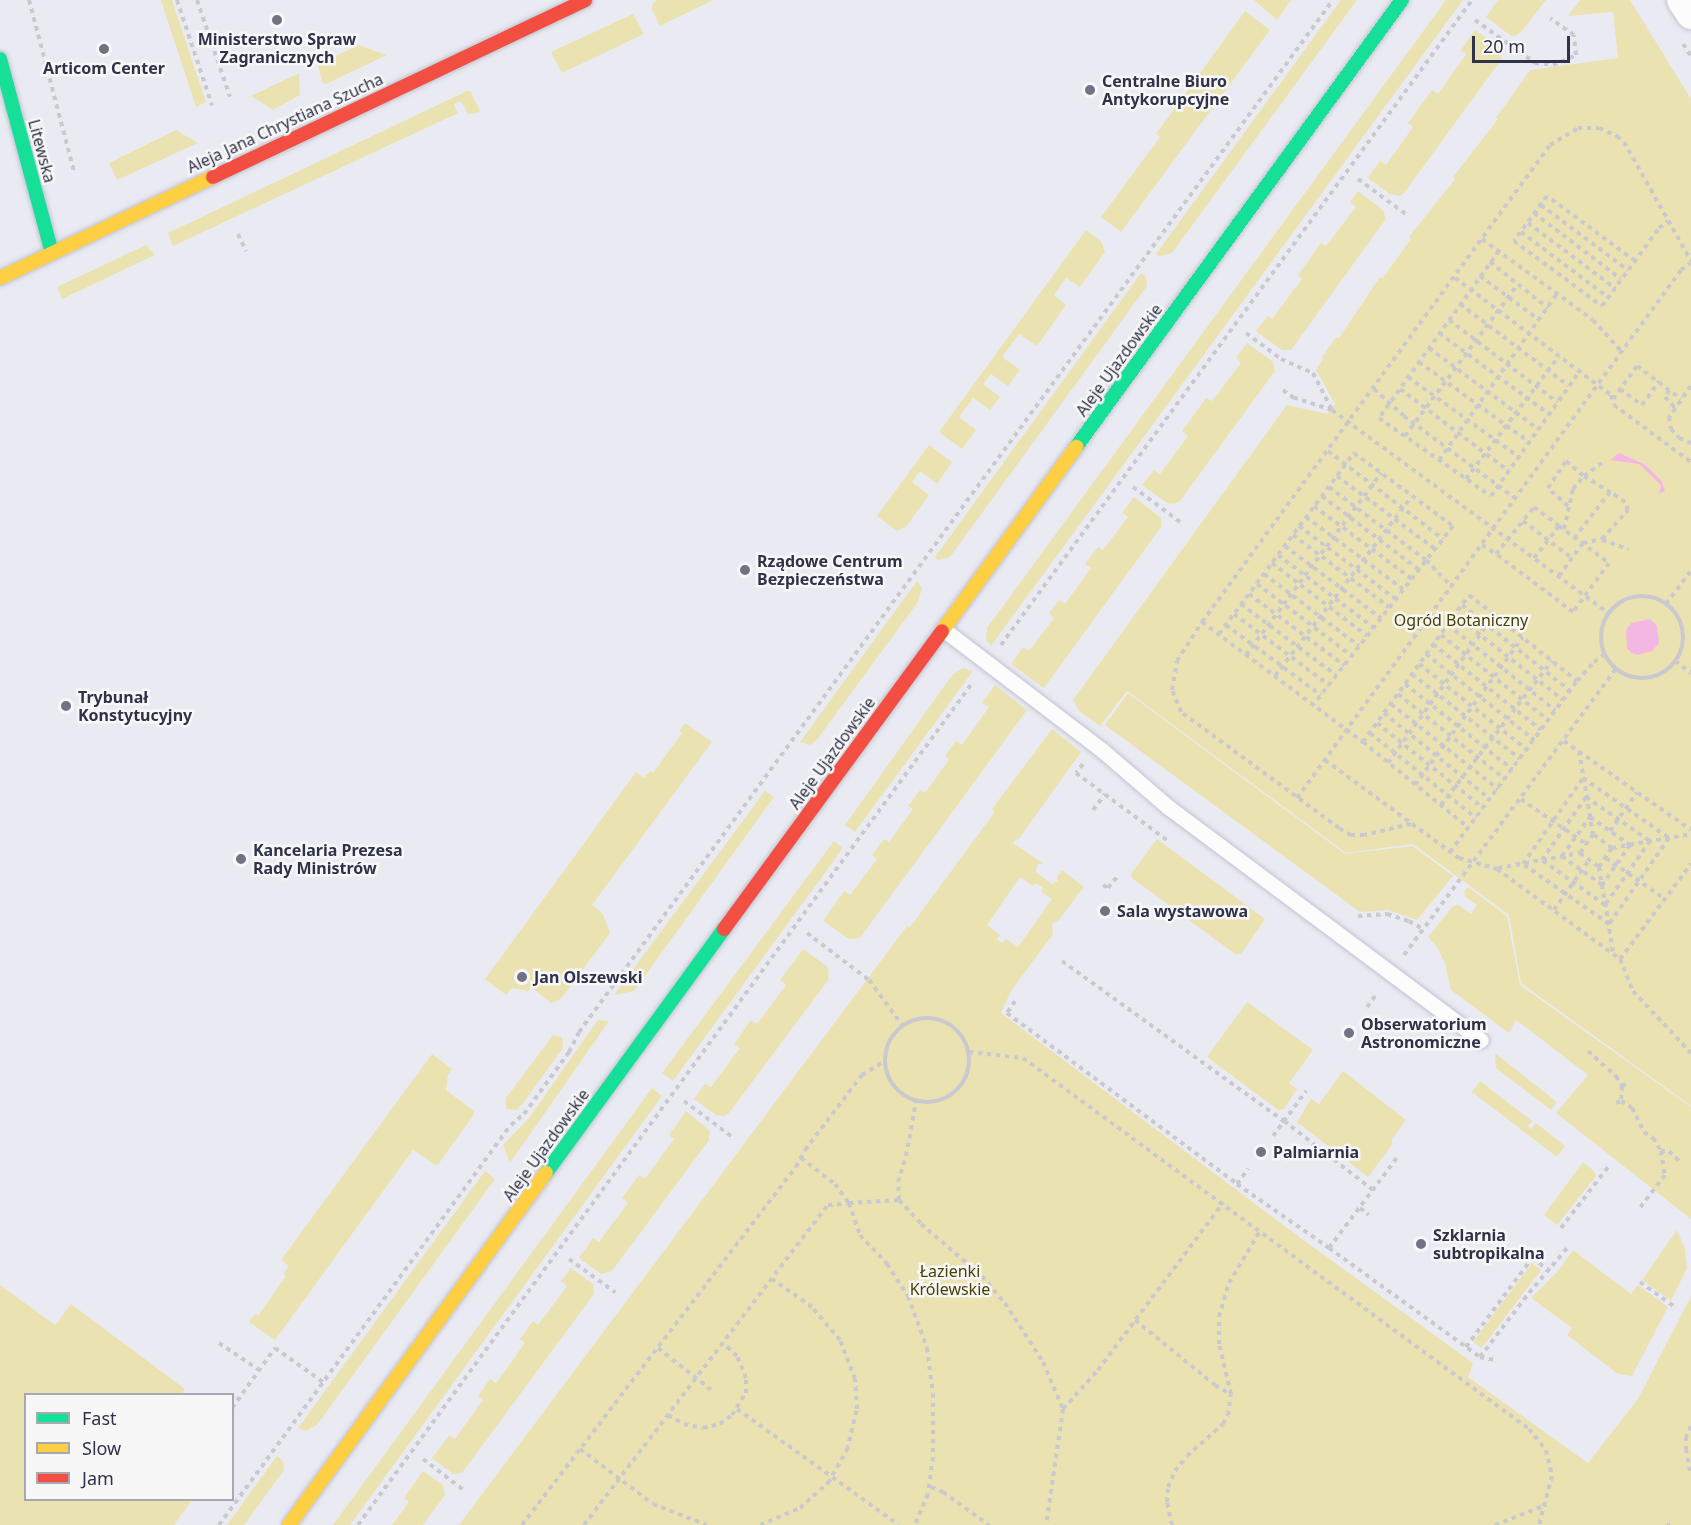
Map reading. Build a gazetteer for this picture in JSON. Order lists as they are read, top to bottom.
{
  "streets": {
    "street": ["Aleja Jana Chrystiana Szucha", "Litewska", "Aleje Ujazdowskie"]
  },
  "crossings": [
    ["Aleja Jana Chrystiana Szucha", "Litewska"]
  ],
  "parks": ["Ogród Botaniczny", "Łazienki Królewskie"],
  "places": [
    "Ministerstwo Spraw Zagranicznych",
    "Articom Center",
    "Centralne Biuro Antykorupcyjne",
    "Rządowe Centrum Bezpieczeństwa",
    "Trybunał Konstytucyjny",
    "Kancelaria Prezesa Rady Ministrów",
    "Sala wystawowa",
    "Jan Olszewski",
    "Obserwatorium Astronomiczne",
    "Palmiarnia",
    "Szklarnia subtropikalna"
  ],
  "legend": ["Fast", "Slow", "Jam"],
  "scale_bar": "20 m"
}
